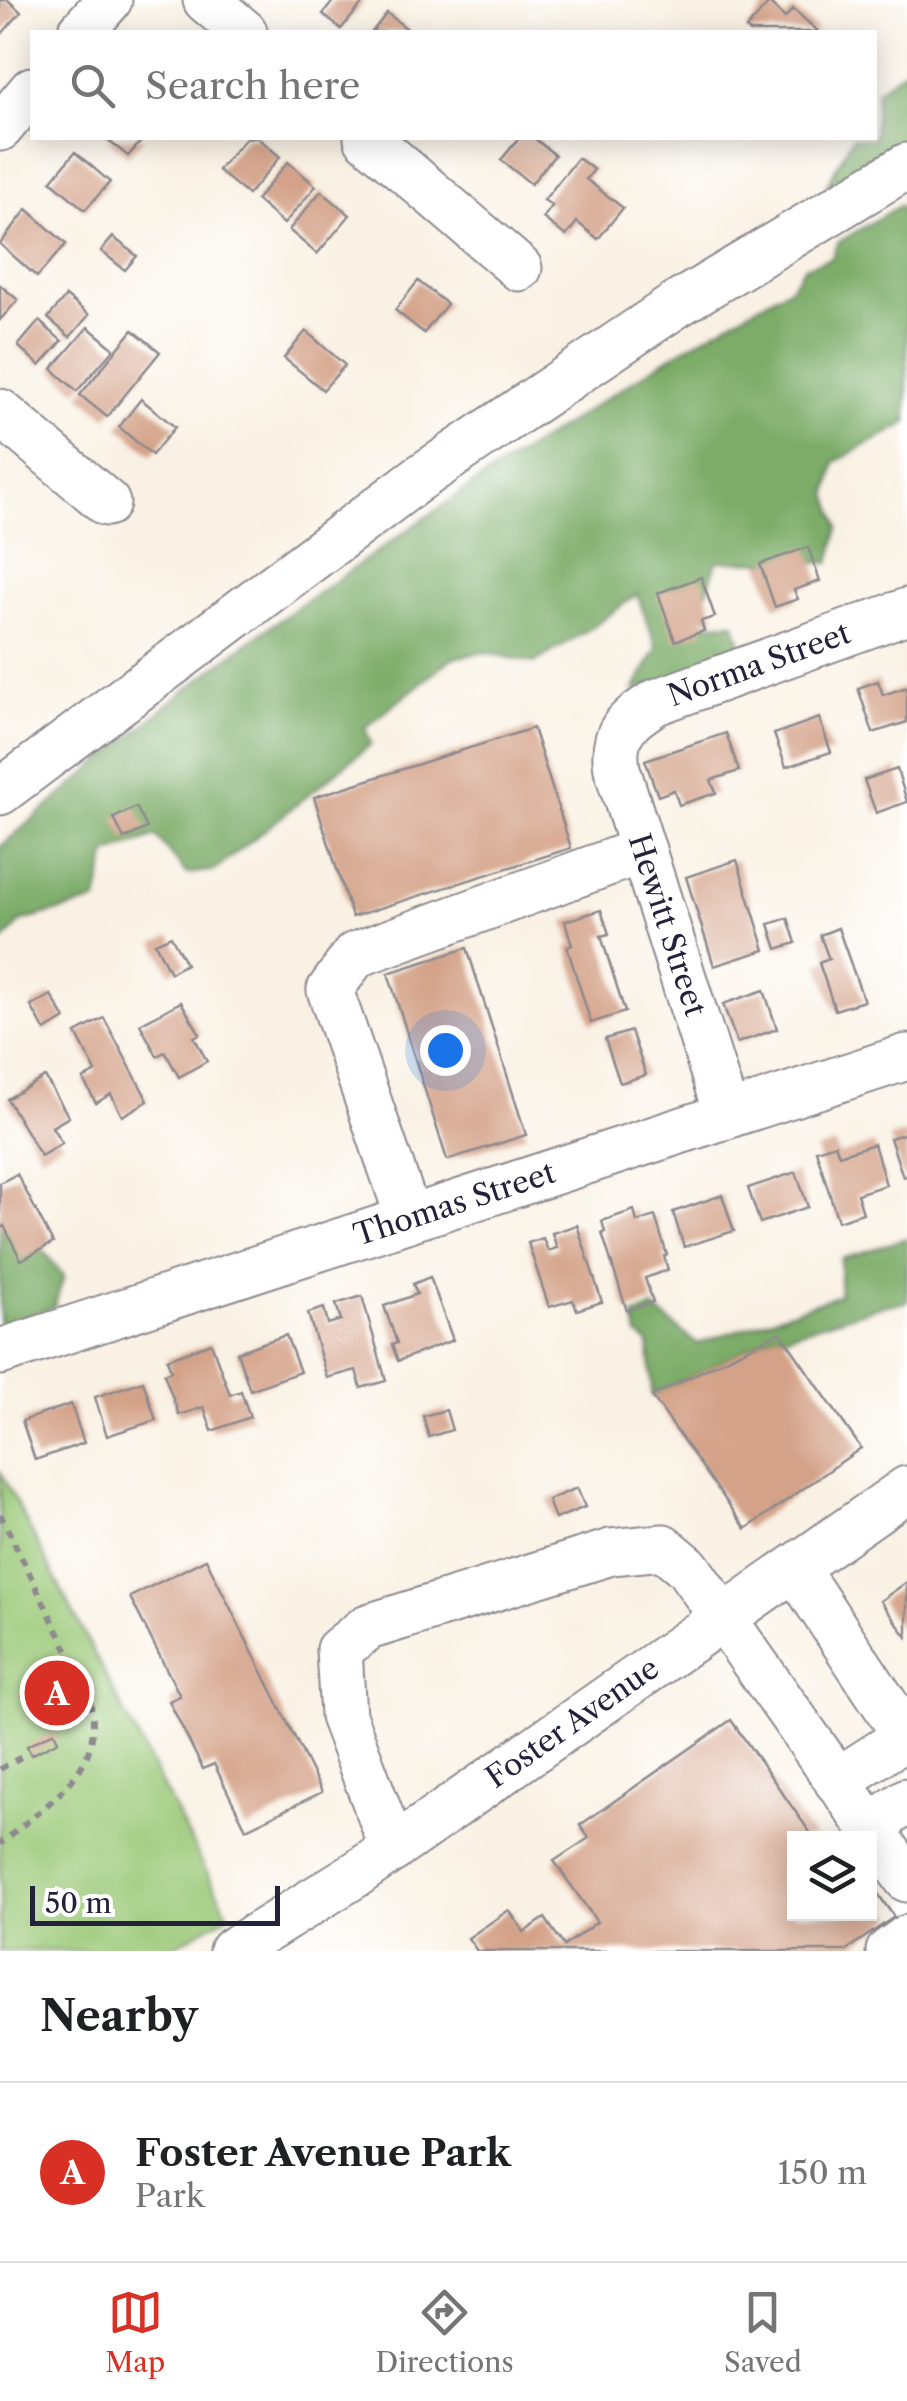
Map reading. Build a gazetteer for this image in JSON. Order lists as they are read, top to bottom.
{
  "streets": {
    "street": [
      "Norma Street",
      "Hewitt Street",
      "Thomas Street",
      "Foster Avenue"
    ]
  },
  "crossings": [
    ["Norma Street", "Hewitt Street"],
    ["Hewitt Street", "Thomas Street"]
  ],
  "scale_bar": "50 m",
  "page": {
    "search": "Search here",
    "pins": "A",
    "scale": "50 m",
    "heading": "Nearby",
    "list": [
      {
        "mark": "A",
        "name": "Foster Avenue Park",
        "note": "Park",
        "value": "150 m"
      }
    ],
    "nav": ["Map", "Directions", "Saved"]
  }
}
